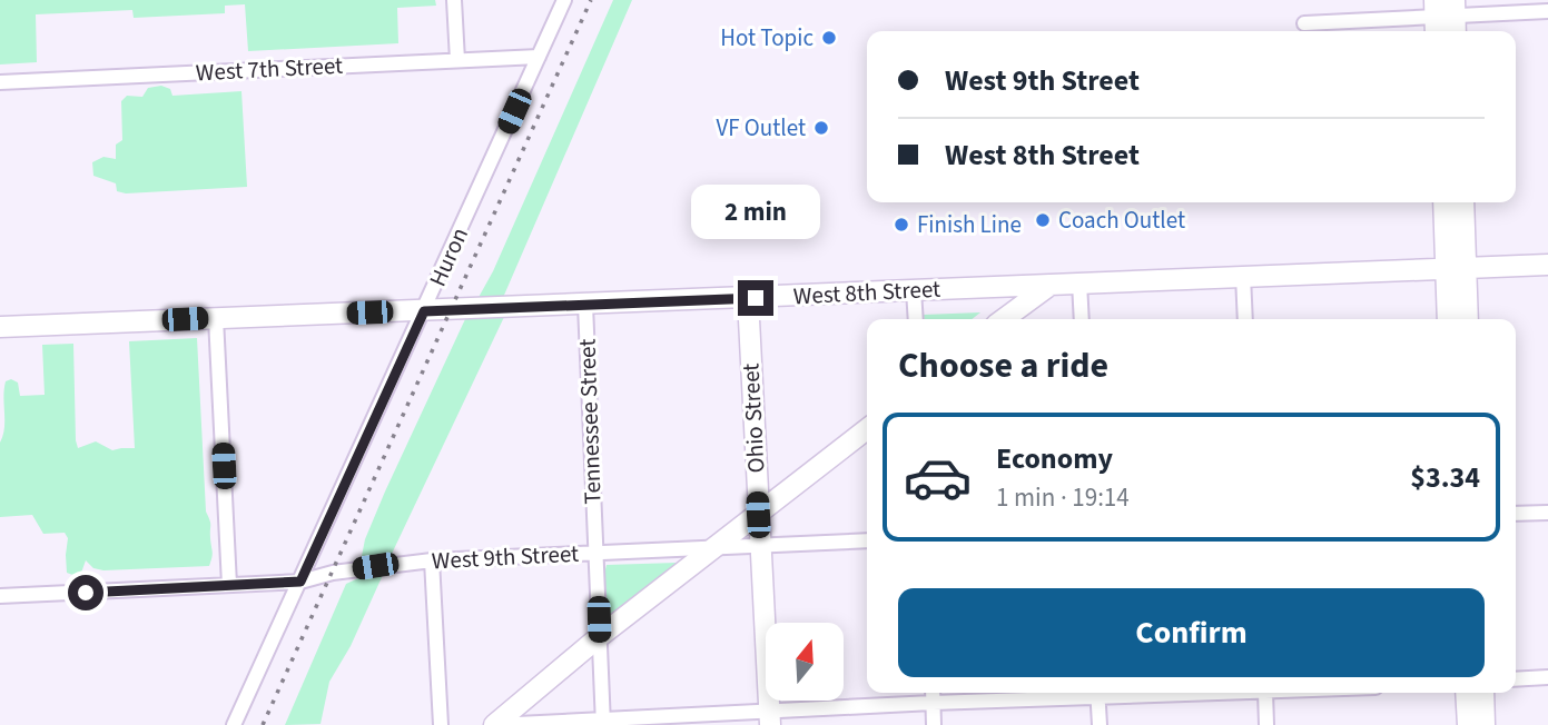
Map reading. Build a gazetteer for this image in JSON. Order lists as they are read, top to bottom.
{
  "streets": {
    "street": [
      "West 7th Street",
      "Huron",
      "West 8th Street",
      "Ohio Street",
      "Tennessee Street",
      "West 9th Street"
    ]
  },
  "crossings": [
    ["West 7th Street", "Huron"],
    ["Huron", "West 8th Street"],
    ["Huron", "West 9th Street"],
    ["West 8th Street", "Ohio Street"],
    ["West 8th Street", "Tennessee Street"],
    ["Ohio Street", "West 9th Street"],
    ["Tennessee Street", "West 9th Street"]
  ],
  "places": [
    "Hot Topic",
    "VF Outlet",
    "Coach Outlet",
    "Finish Line"
  ],
  "north": "top",
  "page": {
    "banner": ["West 9th Street", "West 8th Street"],
    "bubble": "2 min",
    "heading": "Choose a ride",
    "list": [
      {
        "name": "Economy",
        "note": "1 min · 19:14",
        "value": "$3.34"
      }
    ],
    "buttons": "Confirm"
  }
}
